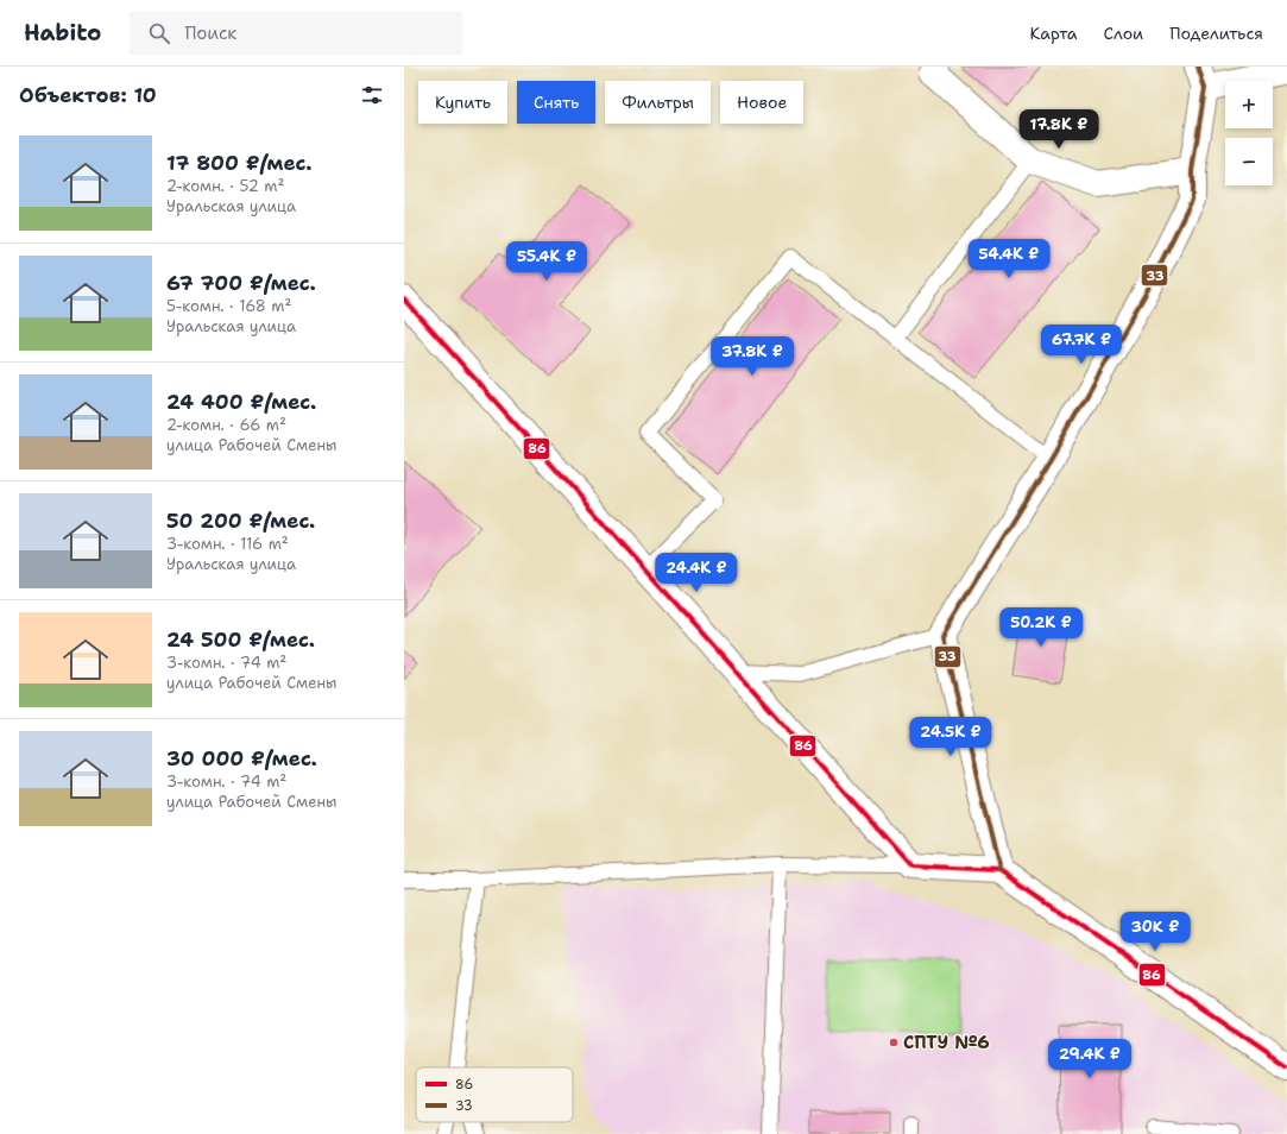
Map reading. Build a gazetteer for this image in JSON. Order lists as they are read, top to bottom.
{
  "places": ["СПТУ №6"],
  "lines": ["transit line 33", "transit line 86"],
  "legend": ["86", "33"],
  "page": {
    "header": "Habito",
    "search": "Поиск",
    "nav": ["Карта", "Слои", "Поделиться"],
    "heading": "Объектов: 10",
    "map_buttons": ["+", "−"],
    "chip": [
      "Купить",
      "Снять",
      "Фильтры",
      "Новое"
    ],
    "price": [
      "17.8K ₽",
      "54.4K ₽",
      "55.4K ₽",
      "67.7K ₽",
      "37.8K ₽",
      "24.4K ₽",
      "50.2K ₽",
      "24.5K ₽",
      "30K ₽",
      "29.4K ₽"
    ],
    "list": [
      {
        "name": "17 800 ₽/мес.",
        "note": "2-комн. · 52 m² · Уральская улица"
      },
      {
        "name": "67 700 ₽/мес.",
        "note": "5-комн. · 168 m² · Уральская улица"
      },
      {
        "name": "24 400 ₽/мес.",
        "note": "2-комн. · 66 m² · улица Рабочей Смены"
      },
      {
        "name": "50 200 ₽/мес.",
        "note": "3-комн. · 116 m² · Уральская улица"
      },
      {
        "name": "24 500 ₽/мес.",
        "note": "3-комн. · 74 m² · улица Рабочей Смены"
      },
      {
        "name": "30 000 ₽/мес.",
        "note": "3-комн. · 74 m² · улица Рабочей Смены"
      }
    ]
  }
}
